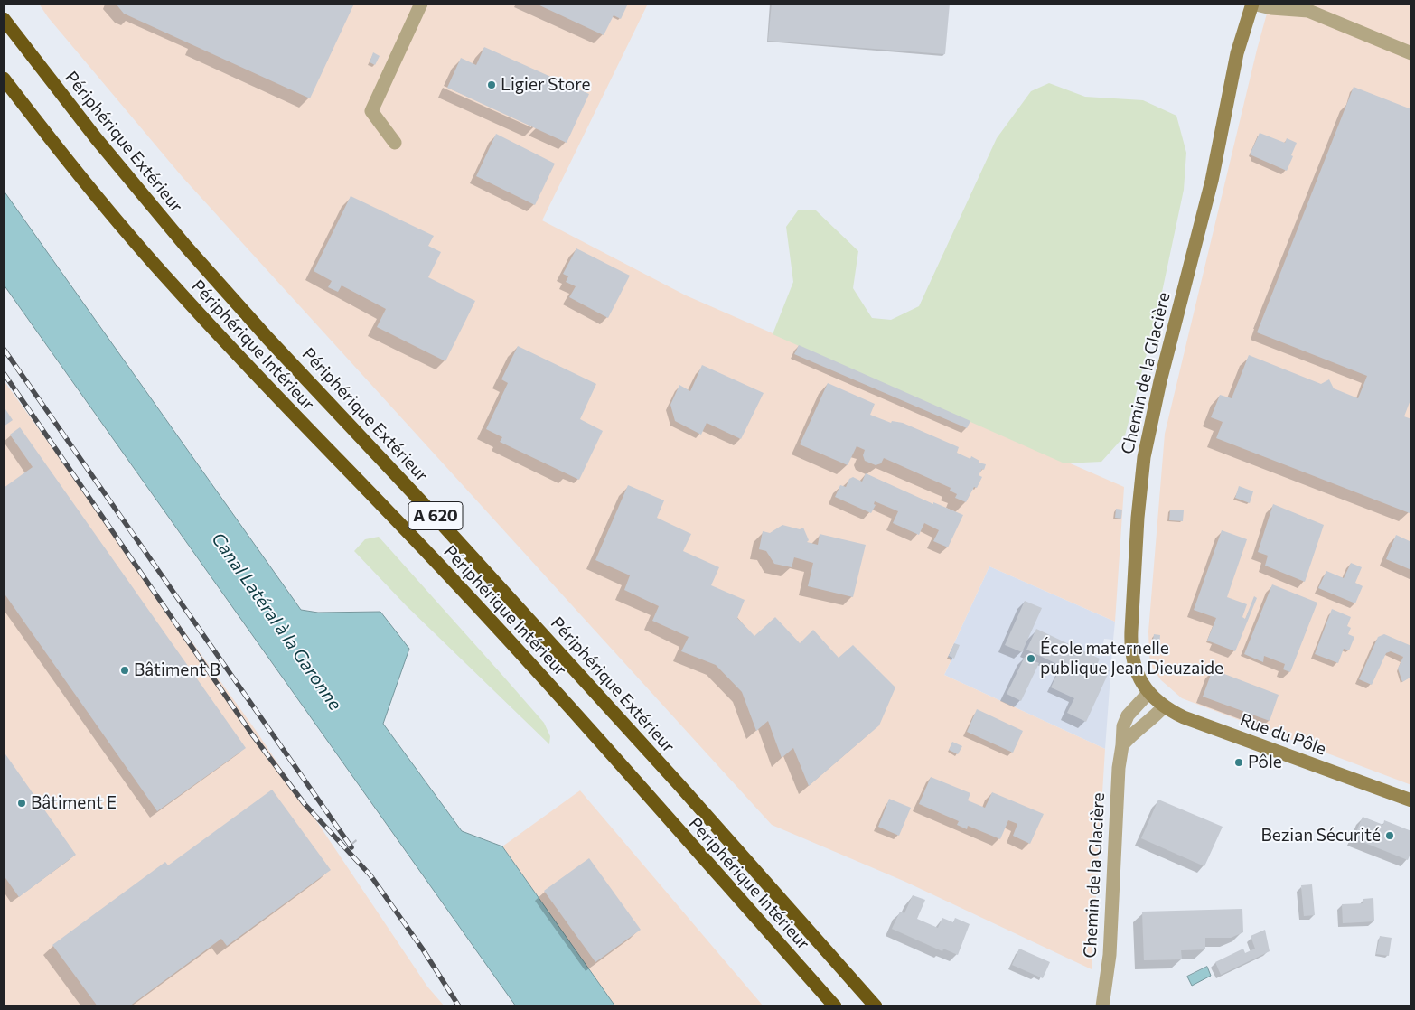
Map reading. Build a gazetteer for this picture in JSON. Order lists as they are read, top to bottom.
{
  "streets": {
    "highway": ["Périphérique Extérieur", "Périphérique Intérieur", "A 620"],
    "street": ["Chemin de la Glacière", "Rue du Pôle"]
  },
  "crossings": [
    ["Chemin de la Glacière", "Rue du Pôle"]
  ],
  "water": ["Canal Latéral à la Garonne"],
  "places": [
    "Ligier Store",
    "École maternelle publique Jean Dieuzaide",
    "Bâtiment B",
    "Pôle",
    "Bâtiment E",
    "Bezian Sécurité"
  ]
}
